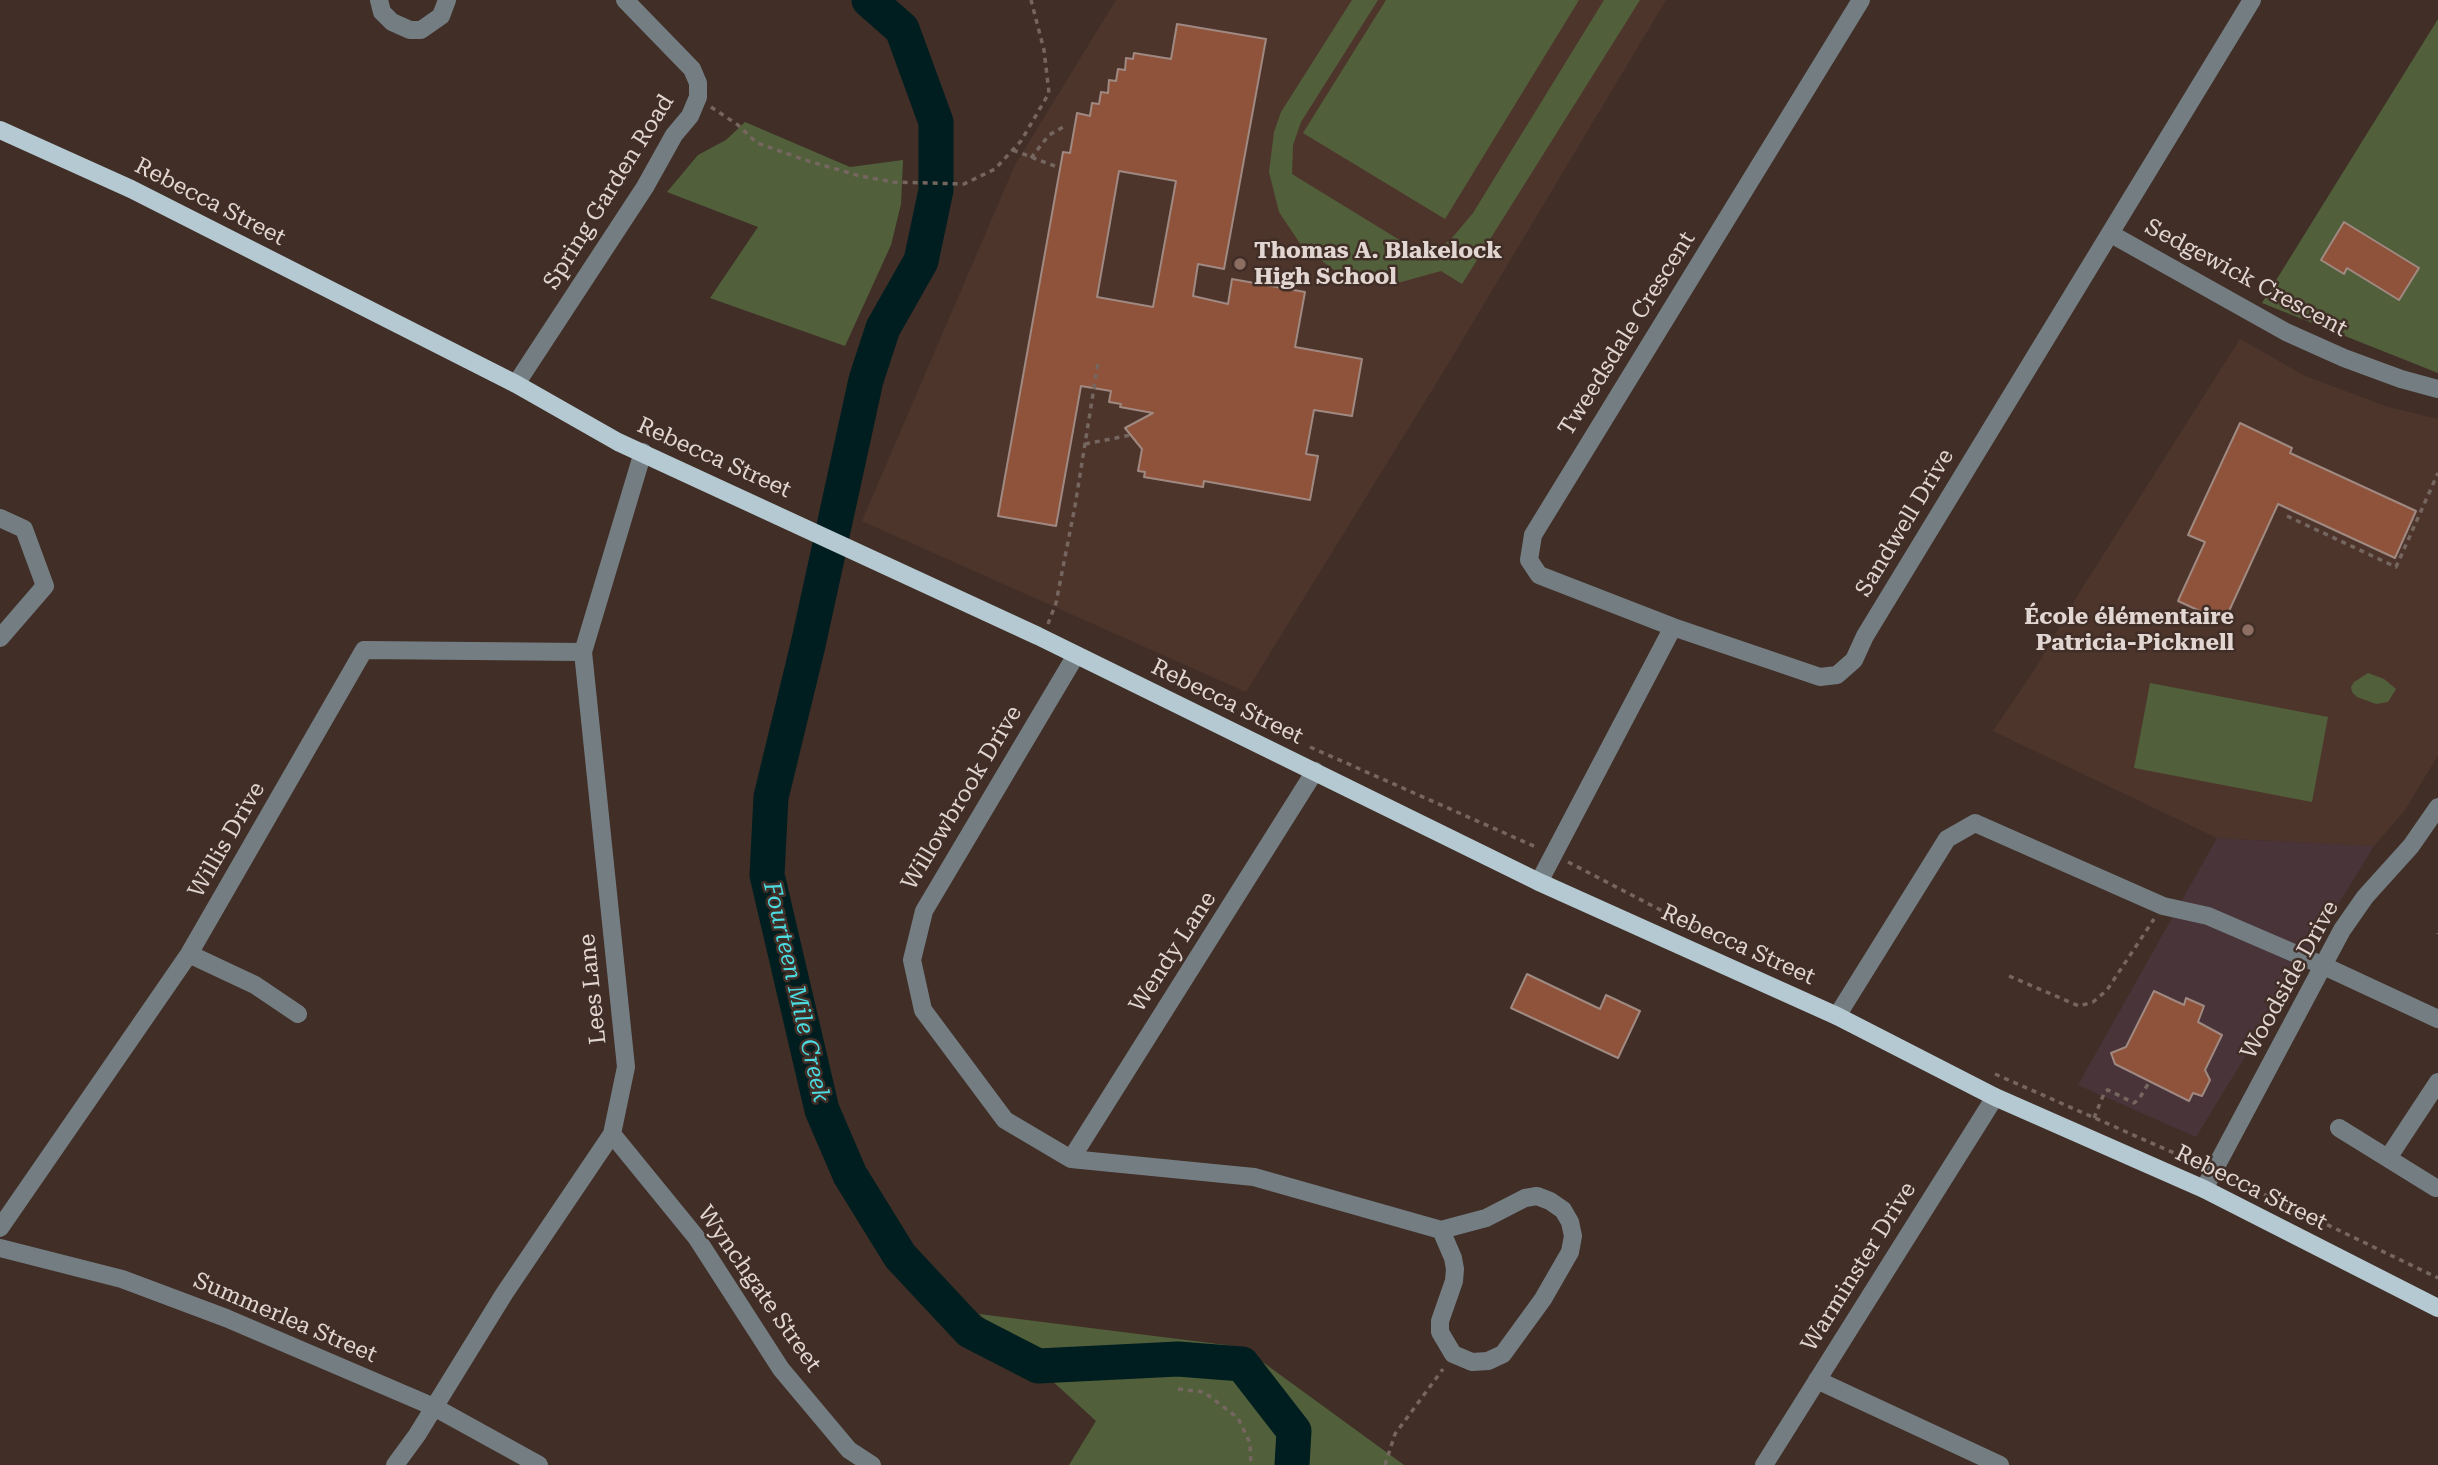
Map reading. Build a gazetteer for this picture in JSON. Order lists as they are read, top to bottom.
{
  "streets": {
    "main road": ["Rebecca Street"],
    "street": [
      "Spring Garden Road",
      "Sedgewick Crescent",
      "Tweedsdale Crescent",
      "Sandwell Drive",
      "Willowbrook Drive",
      "Willis Drive",
      "Wendy Lane",
      "Woodside Drive",
      "Lees Lane",
      "Warminster Drive",
      "Wynchgate Street",
      "Summerlea Street"
    ]
  },
  "crossings": [
    ["Spring Garden Road", "Rebecca Street"],
    ["Rebecca Street", "Willowbrook Drive"],
    ["Rebecca Street", "Wendy Lane"],
    ["Rebecca Street", "Woodside Drive"],
    ["Rebecca Street", "Lees Lane"],
    ["Rebecca Street", "Warminster Drive"],
    ["Sedgewick Crescent", "Sandwell Drive"],
    ["Tweedsdale Crescent", "Sandwell Drive"],
    ["Willowbrook Drive", "Wendy Lane"],
    ["Willis Drive", "Lees Lane"],
    ["Lees Lane", "Wynchgate Street"],
    ["Lees Lane", "Summerlea Street"]
  ],
  "water": ["Fourteen Mile Creek"],
  "places": ["Thomas A. Blakelock High School", "École élémentaire Patricia-Picknell"]
}
